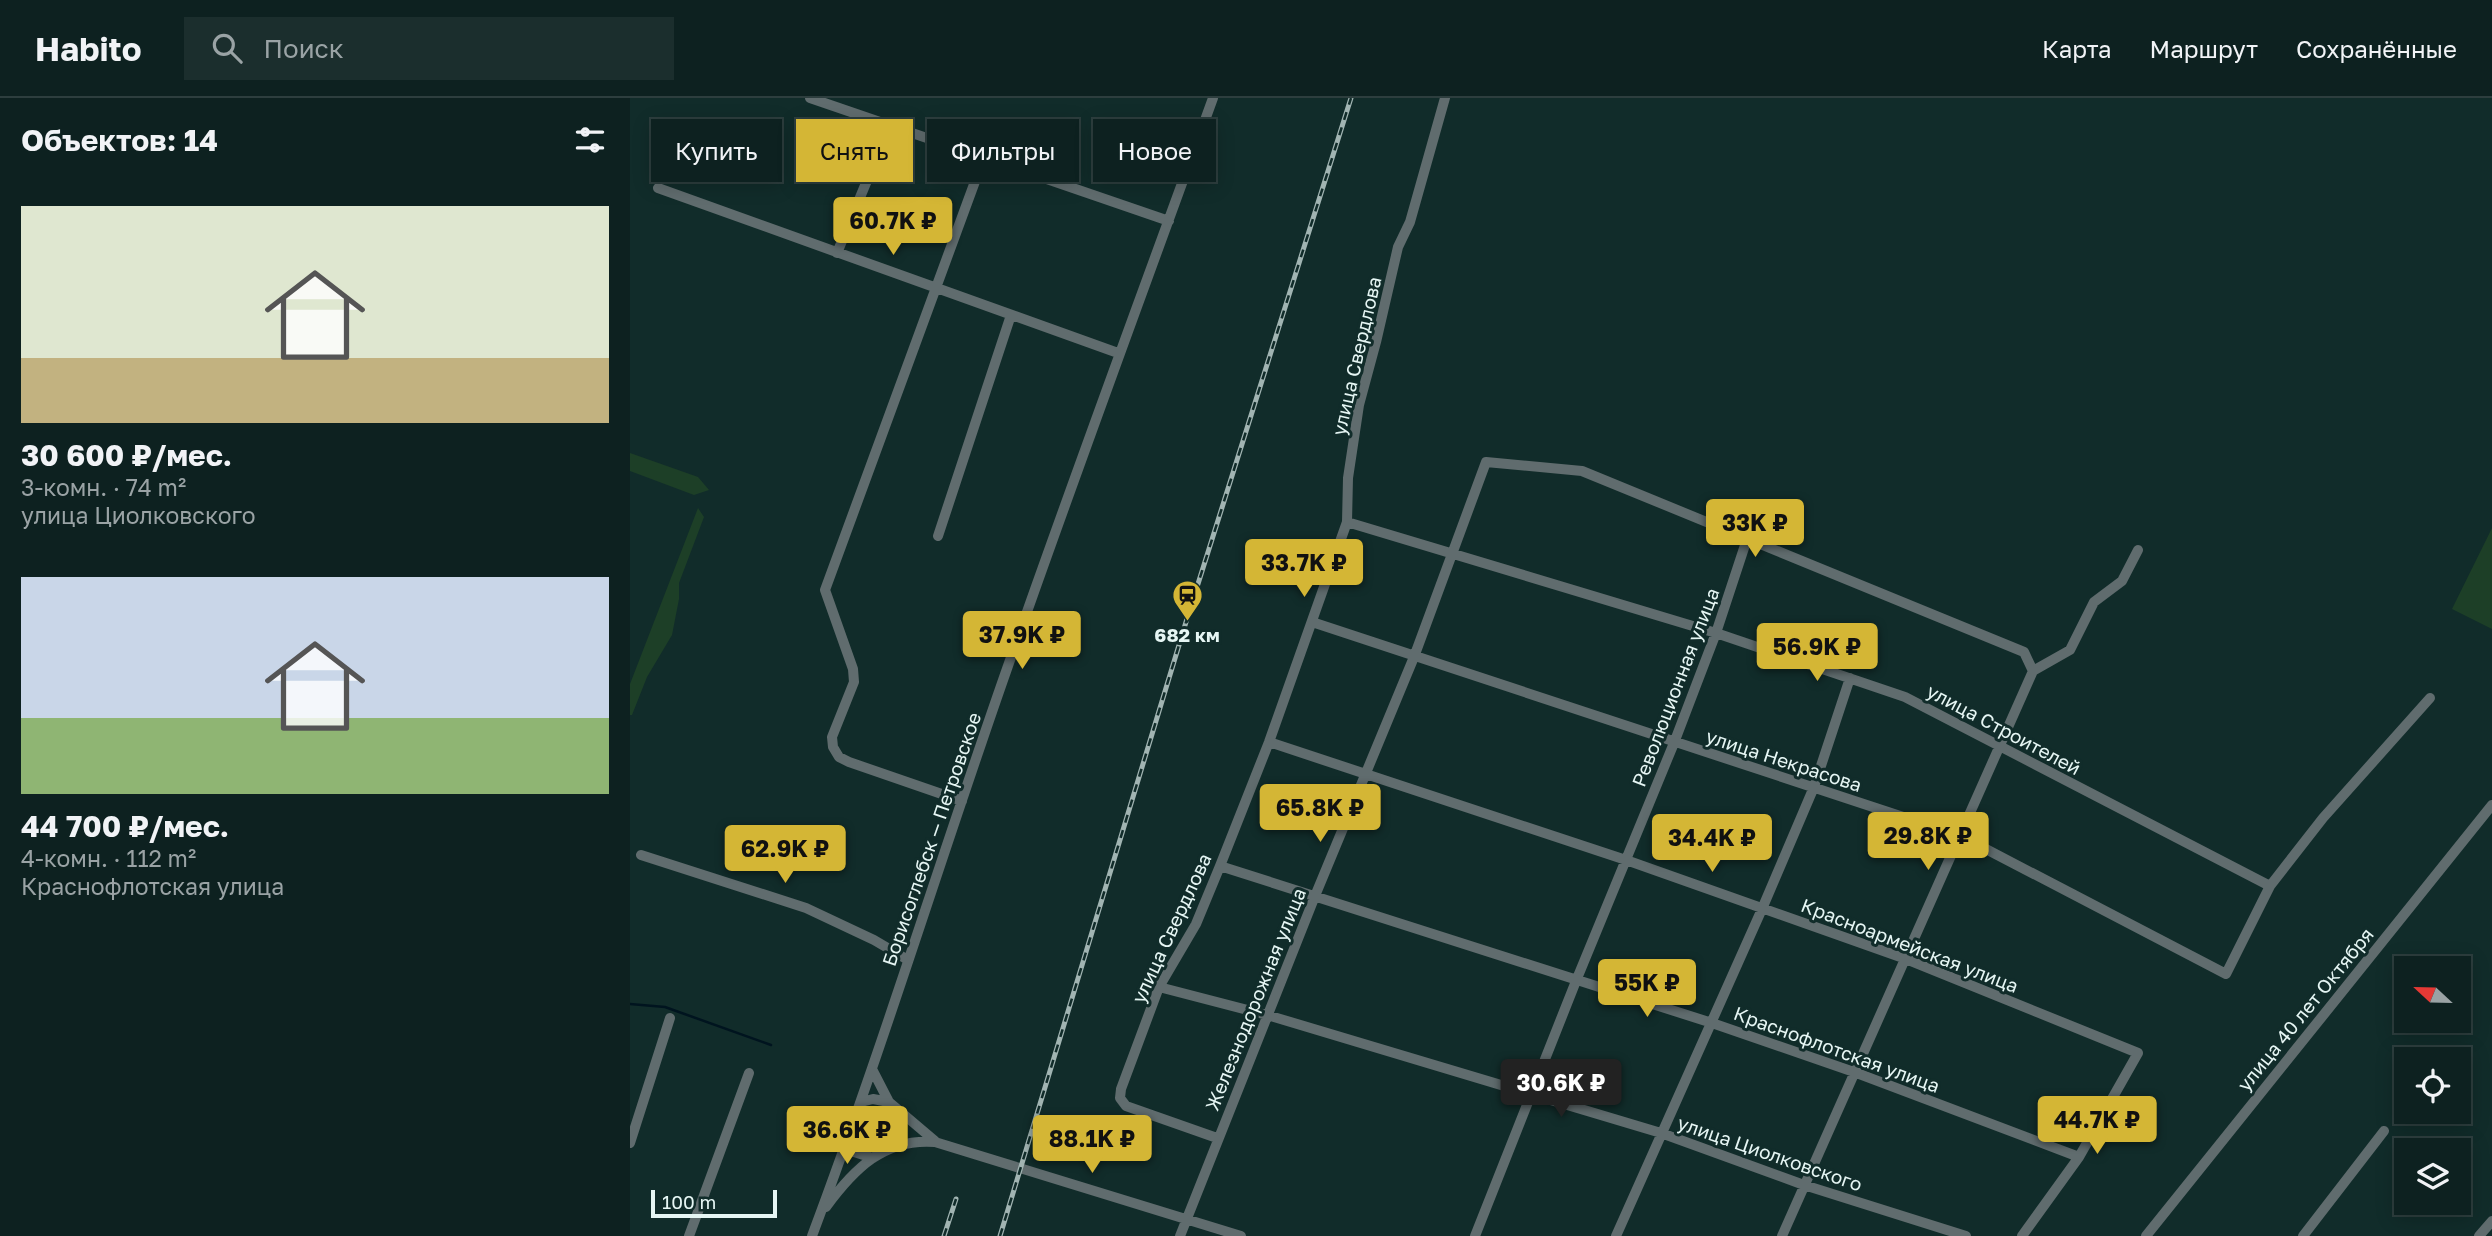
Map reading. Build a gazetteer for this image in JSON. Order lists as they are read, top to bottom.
{
  "streets": {
    "street": [
      "улица Свердлова",
      "Революционная улица",
      "улица Строителей",
      "улица Некрасова",
      "Борисоглебск — Петровское",
      "Красноармейская улица",
      "Железнодорожная улица",
      "улица 40 лет Октября",
      "Краснофлотская улица",
      "улица Циолковского"
    ]
  },
  "crossings": [
    ["улица Свердлова", "улица Строителей"],
    ["улица Свердлова", "улица Некрасова"],
    ["улица Свердлова", "Красноармейская улица"],
    ["улица Свердлова", "Железнодорожная улица"],
    ["улица Свердлова", "Краснофлотская улица"],
    ["улица Свердлова", "улица Циолковского"],
    ["Революционная улица", "улица Строителей"],
    ["Революционная улица", "улица Некрасова"],
    ["Революционная улица", "Красноармейская улица"],
    ["Революционная улица", "Железнодорожная улица"],
    ["Революционная улица", "Краснофлотская улица"],
    ["Революционная улица", "улица Циолковского"],
    ["улица Строителей", "улица Некрасова"],
    ["улица Строителей", "Железнодорожная улица"],
    ["улица Некрасова", "Железнодорожная улица"],
    ["Красноармейская улица", "Железнодорожная улица"],
    ["Красноармейская улица", "Краснофлотская улица"],
    ["Железнодорожная улица", "Краснофлотская улица"],
    ["Железнодорожная улица", "улица Циолковского"]
  ],
  "places": {
    "station": ["682 км"]
  },
  "scale_bar": "100 m",
  "north": "left",
  "page": {
    "header": "Habito",
    "search": "Поиск",
    "nav": ["Карта", "Маршрут", "Сохранённые"],
    "heading": "Объектов: 14",
    "chip": [
      "Купить",
      "Снять",
      "Фильтры",
      "Новое"
    ],
    "list": [
      {
        "name": "30 600 ₽/мес.",
        "note": "3-комн. · 74 m² · улица Циолковского"
      },
      {
        "name": "44 700 ₽/мес.",
        "note": "4-комн. · 112 m² · Краснофлотская улица"
      }
    ],
    "price": [
      "60.7K ₽",
      "33K ₽",
      "33.7K ₽",
      "37.9K ₽",
      "56.9K ₽",
      "65.8K ₽",
      "29.8K ₽",
      "34.4K ₽",
      "62.9K ₽",
      "55K ₽",
      "30.6K ₽",
      "44.7K ₽",
      "36.6K ₽",
      "88.1K ₽"
    ],
    "scale": "100 m"
  }
}
